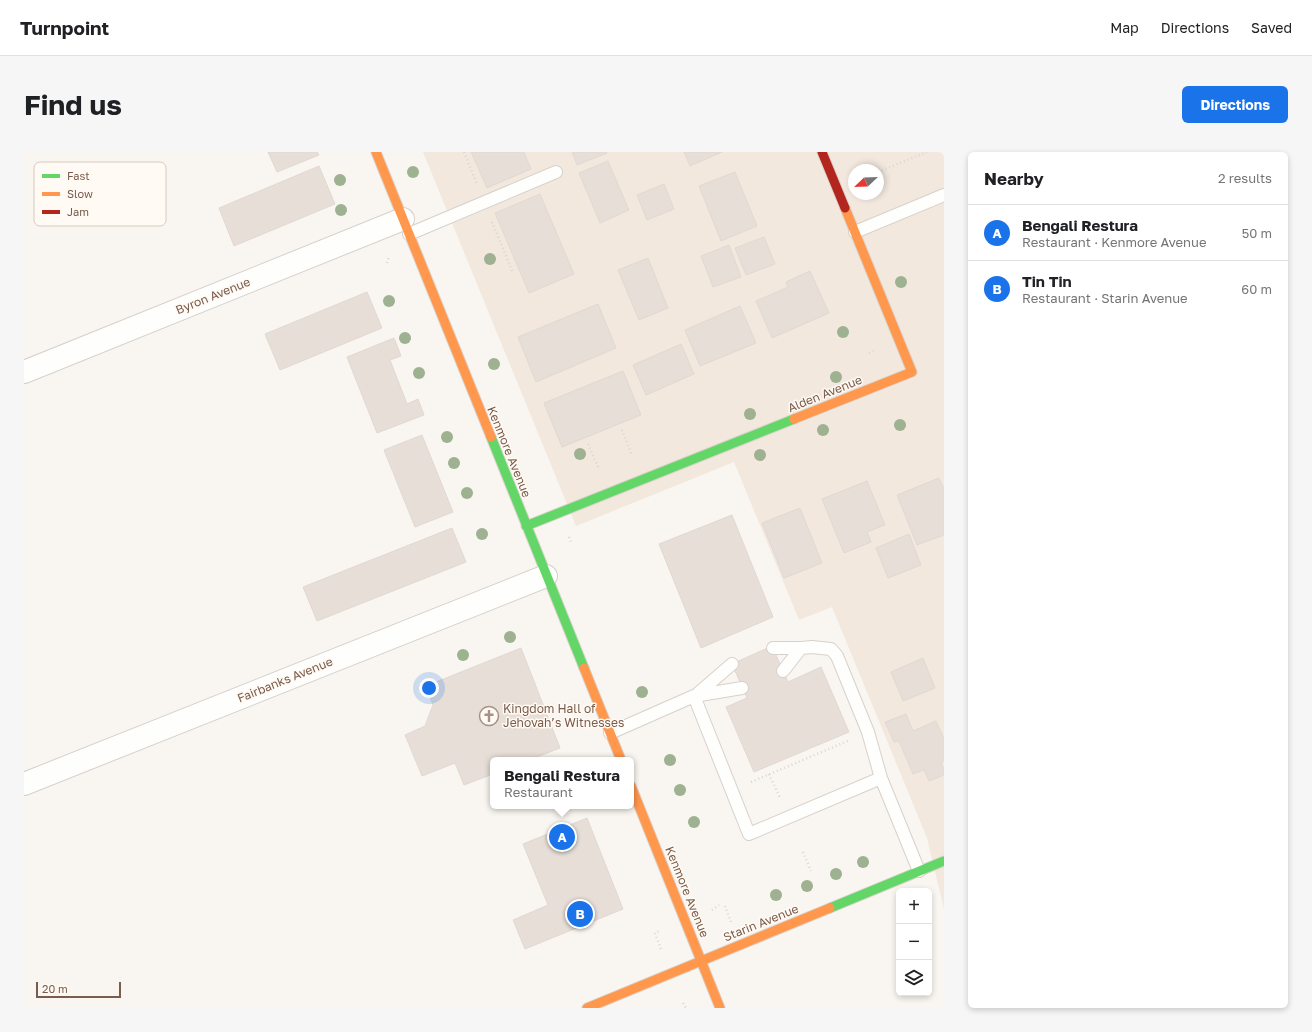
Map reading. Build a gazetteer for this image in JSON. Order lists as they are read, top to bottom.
{
  "streets": {
    "street": [
      "Byron Avenue",
      "Alden Avenue",
      "Kenmore Avenue",
      "Fairbanks Avenue",
      "Starin Avenue"
    ]
  },
  "crossings": [
    ["Byron Avenue", "Kenmore Avenue"],
    ["Alden Avenue", "Kenmore Avenue"],
    ["Kenmore Avenue", "Fairbanks Avenue"],
    ["Kenmore Avenue", "Starin Avenue"]
  ],
  "places": {
    "church": ["Kingdom Hall of Jehovah’s Witnesses"]
  },
  "legend": ["Fast", "Slow", "Jam"],
  "scale_bar": "20 m",
  "north": "bottom left",
  "page": {
    "header": "Turnpoint",
    "nav": ["Map", "Directions", "Saved"],
    "buttons": "Directions",
    "title": "Find us",
    "heading": ["Nearby", "2 results"],
    "list": [
      {
        "mark": "A",
        "name": "Bengali Restura",
        "note": "Restaurant · Kenmore Avenue",
        "value": "50 m"
      },
      {
        "mark": "B",
        "name": "Tin Tin",
        "note": "Restaurant · Starin Avenue",
        "value": "60 m"
      }
    ],
    "popup": ["Bengali Restura", "Restaurant"],
    "pins": ["A", "B"],
    "map_buttons": ["+", "−"],
    "scale": "20 m"
  }
}
